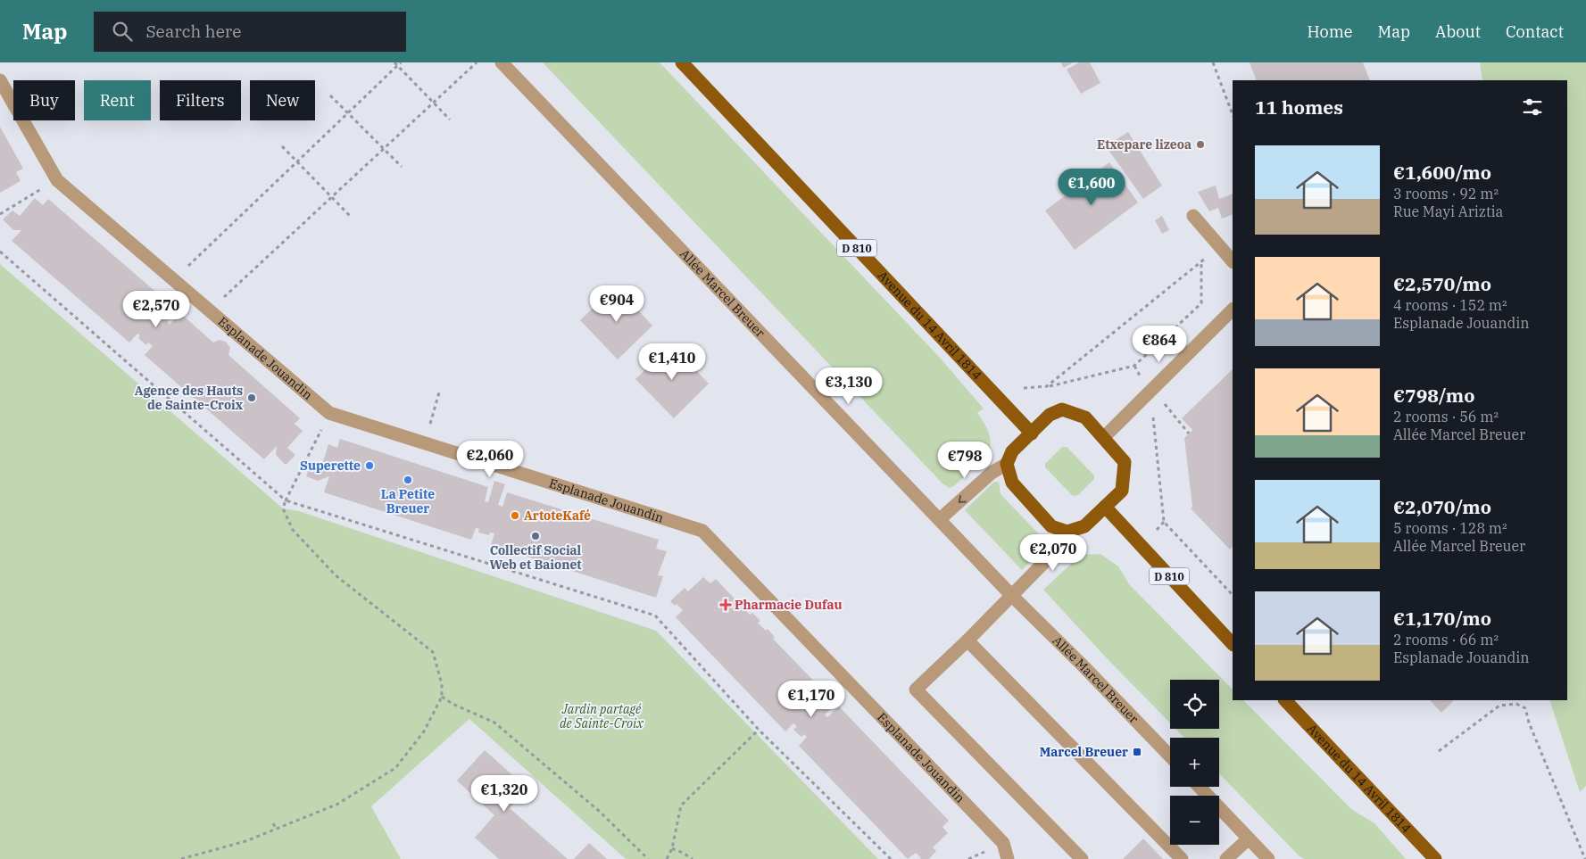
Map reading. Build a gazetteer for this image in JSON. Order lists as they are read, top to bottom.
{
  "streets": {
    "main road": ["D 810", "Avenue du 14 Avril 1814"],
    "street": ["Allée Marcel Breuer", "Esplanade Jouandin"]
  },
  "crossings": [
    ["D 810", "Avenue du 14 Avril 1814"]
  ],
  "parks": ["Jardin partagé de Sainte-Croix"],
  "places": {
    "other": [
      "Etxepare lizeoa",
      "Agence des Hauts de Sainte-Croix",
      "Superette",
      "La Petite Breuer",
      "ArtoteKafé",
      "Collectif Social Web et Baionet"
    ],
    "health": ["Pharmacie Dufau"],
    "transit": ["Marcel Breuer"]
  },
  "page": {
    "header": "Map",
    "search": "Search here",
    "nav": [
      "Home",
      "Map",
      "About",
      "Contact"
    ],
    "chip": [
      "Buy",
      "Rent",
      "Filters",
      "New"
    ],
    "heading": "11 homes",
    "list": [
      {
        "name": "€1,600/mo",
        "note": "3 rooms · 92 m² · Rue Mayi Ariztia"
      },
      {
        "name": "€2,570/mo",
        "note": "4 rooms · 152 m² · Esplanade Jouandin"
      },
      {
        "name": "€798/mo",
        "note": "2 rooms · 56 m² · Allée Marcel Breuer"
      },
      {
        "name": "€2,070/mo",
        "note": "5 rooms · 128 m² · Allée Marcel Breuer"
      },
      {
        "name": "€1,170/mo",
        "note": "2 rooms · 66 m² · Esplanade Jouandin"
      }
    ],
    "price": [
      "€1,600",
      "€904",
      "€2,570",
      "€864",
      "€1,410",
      "€3,130",
      "€2,060",
      "€798",
      "€2,070",
      "€1,170",
      "€1,320"
    ],
    "map_buttons": ["+", "−"]
  }
}
